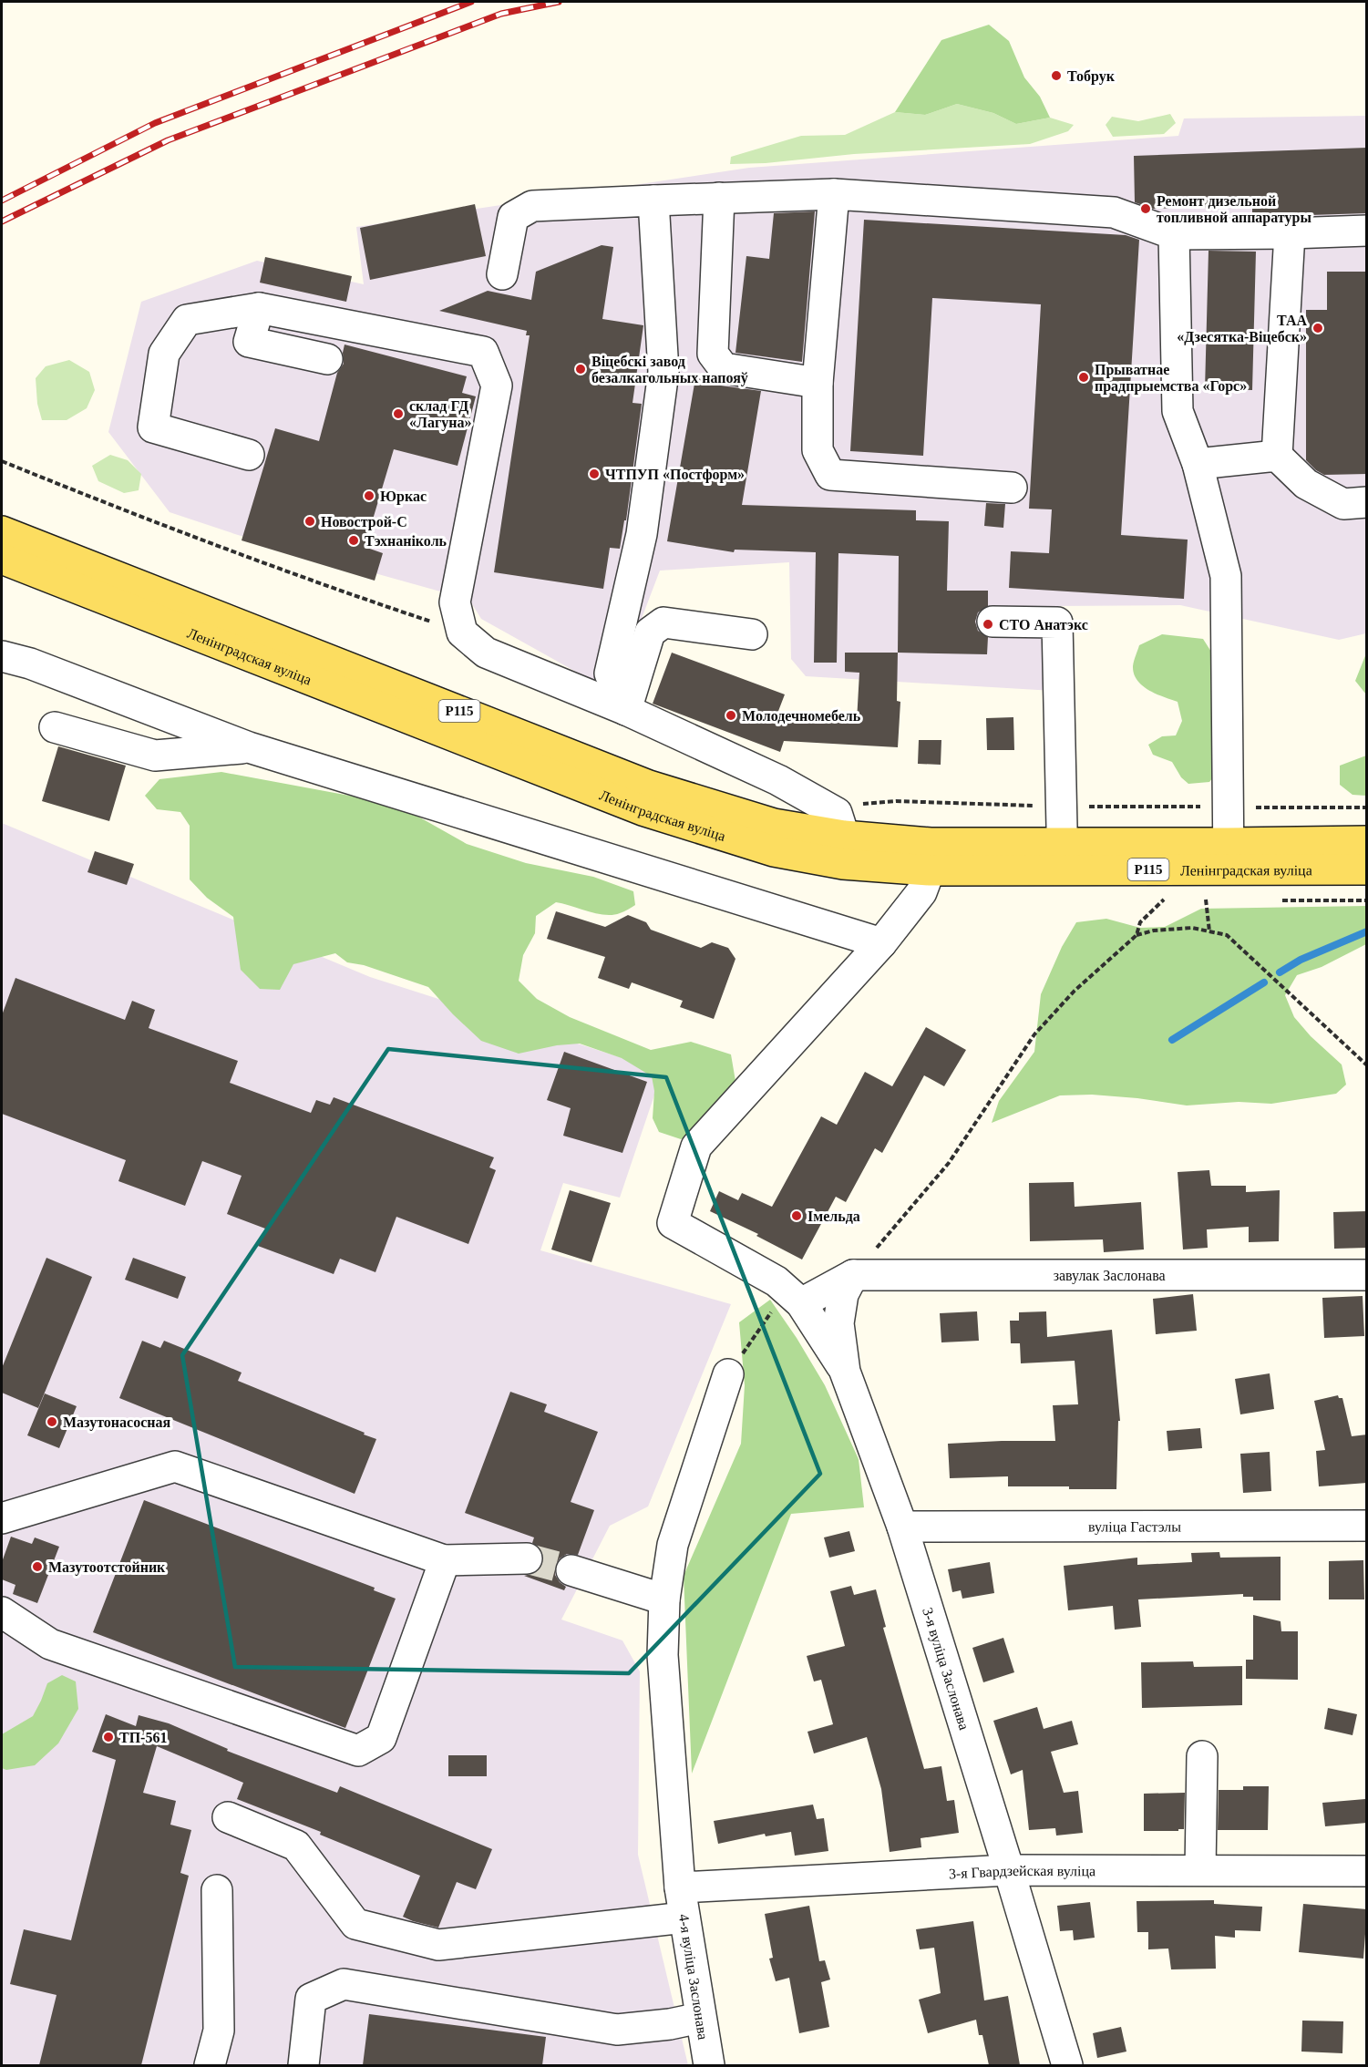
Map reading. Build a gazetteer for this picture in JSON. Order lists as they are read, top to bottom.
{
  "streets": {
    "main road": ["Ленінградская вуліца", "Р115"],
    "street": [
      "завулак Заслонава",
      "вуліца Гастэлы",
      "3-я вуліца Заслонава",
      "3-я Гвардзейская вуліца",
      "4-я вуліца Заслонава"
    ]
  },
  "crossings": [
    ["завулак Заслонава", "3-я вуліца Заслонава"],
    ["вуліца Гастэлы", "3-я вуліца Заслонава"],
    ["3-я вуліца Заслонава", "3-я Гвардзейская вуліца"],
    ["3-я Гвардзейская вуліца", "4-я вуліца Заслонава"]
  ],
  "places": [
    "Тобрук",
    "Ремонт дизельной топливной аппаратуры",
    "ТАА «Дзесятка-Віцебск»",
    "Віцебскі завод безалкагольных напояў",
    "Прыватнае прадпрыемства «Горс»",
    "склад ГД «Лагуна»",
    "ЧТПУП «Постформ»",
    "Юркас",
    "Новострой-С",
    "Тэхнаніколь",
    "СТО Анатэкс",
    "Молодечномебель",
    "Імельда",
    "Мазутонасосная",
    "Мазутоотстойник",
    "ТП-561"
  ]
}
